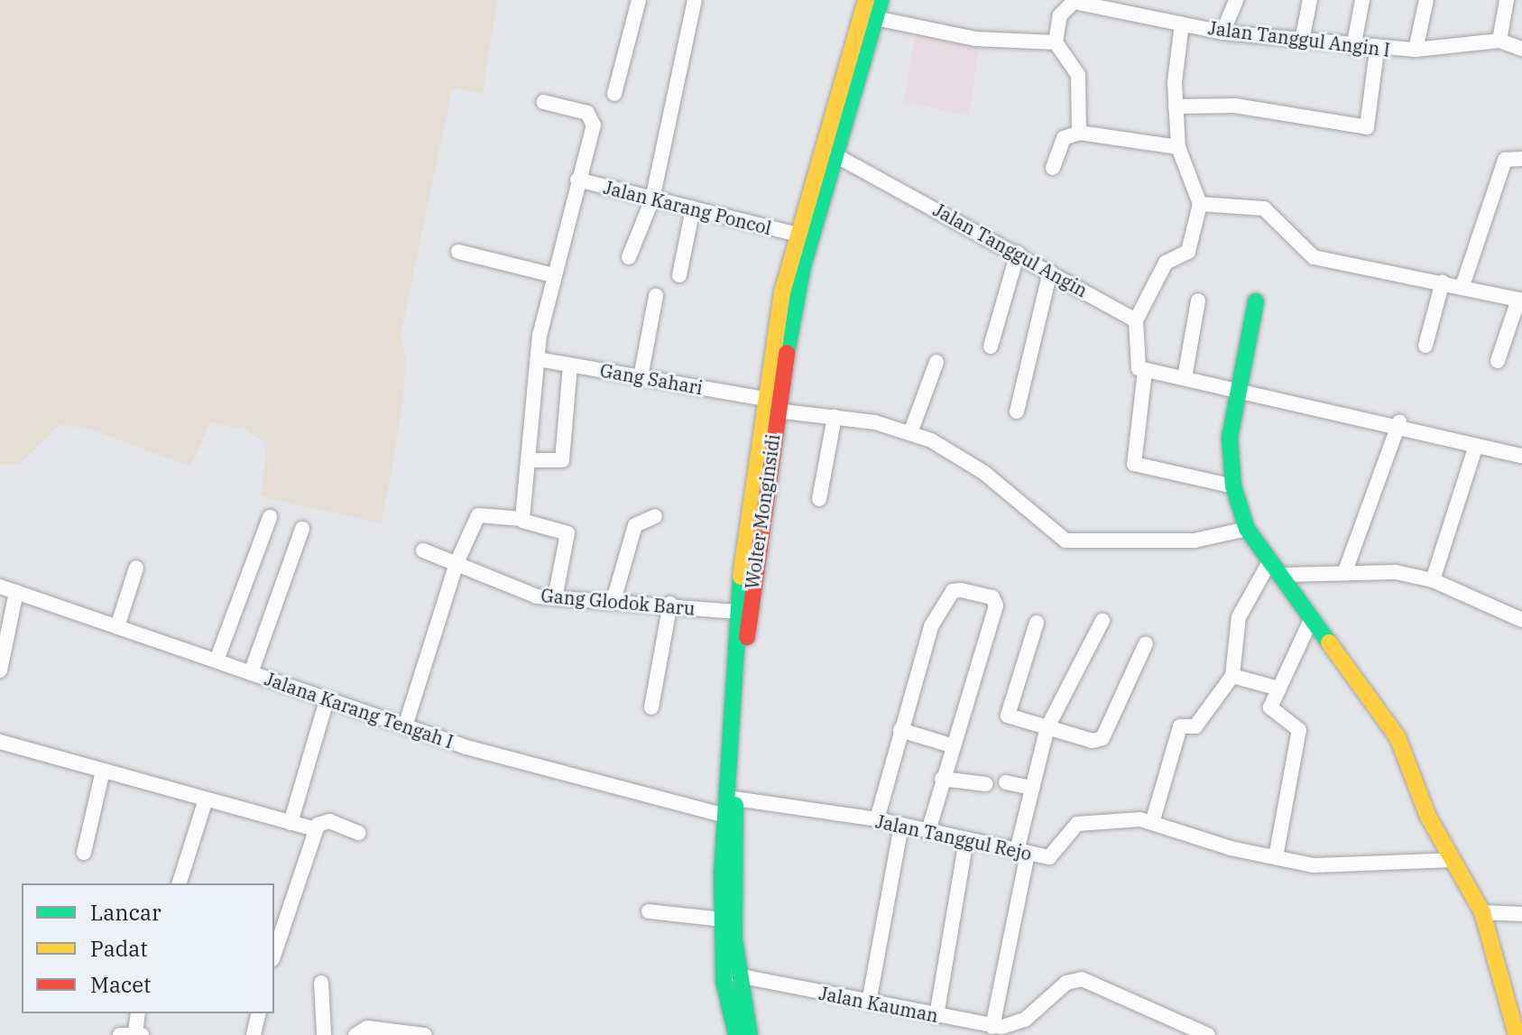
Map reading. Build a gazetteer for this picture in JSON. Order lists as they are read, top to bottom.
{
  "streets": {
    "main road": ["Wolter Monginsidi"],
    "street": [
      "Jalan Tanggul Angin I",
      "Jalan Karang Poncol",
      "Jalan Tanggul Angin",
      "Gang Sahari",
      "Gang Glodok Baru",
      "Jalana Karang Tengah I",
      "Jalan Tanggul Rejo",
      "Jalan Kauman"
    ]
  },
  "crossings": [
    ["Jalan Karang Poncol", "Wolter Monginsidi"],
    ["Jalan Tanggul Angin", "Wolter Monginsidi"],
    ["Gang Sahari", "Wolter Monginsidi"],
    ["Wolter Monginsidi", "Gang Glodok Baru"],
    ["Wolter Monginsidi", "Jalana Karang Tengah I"],
    ["Wolter Monginsidi", "Jalan Tanggul Rejo"],
    ["Wolter Monginsidi", "Jalan Kauman"]
  ],
  "legend": ["Lancar", "Padat", "Macet"]
}
